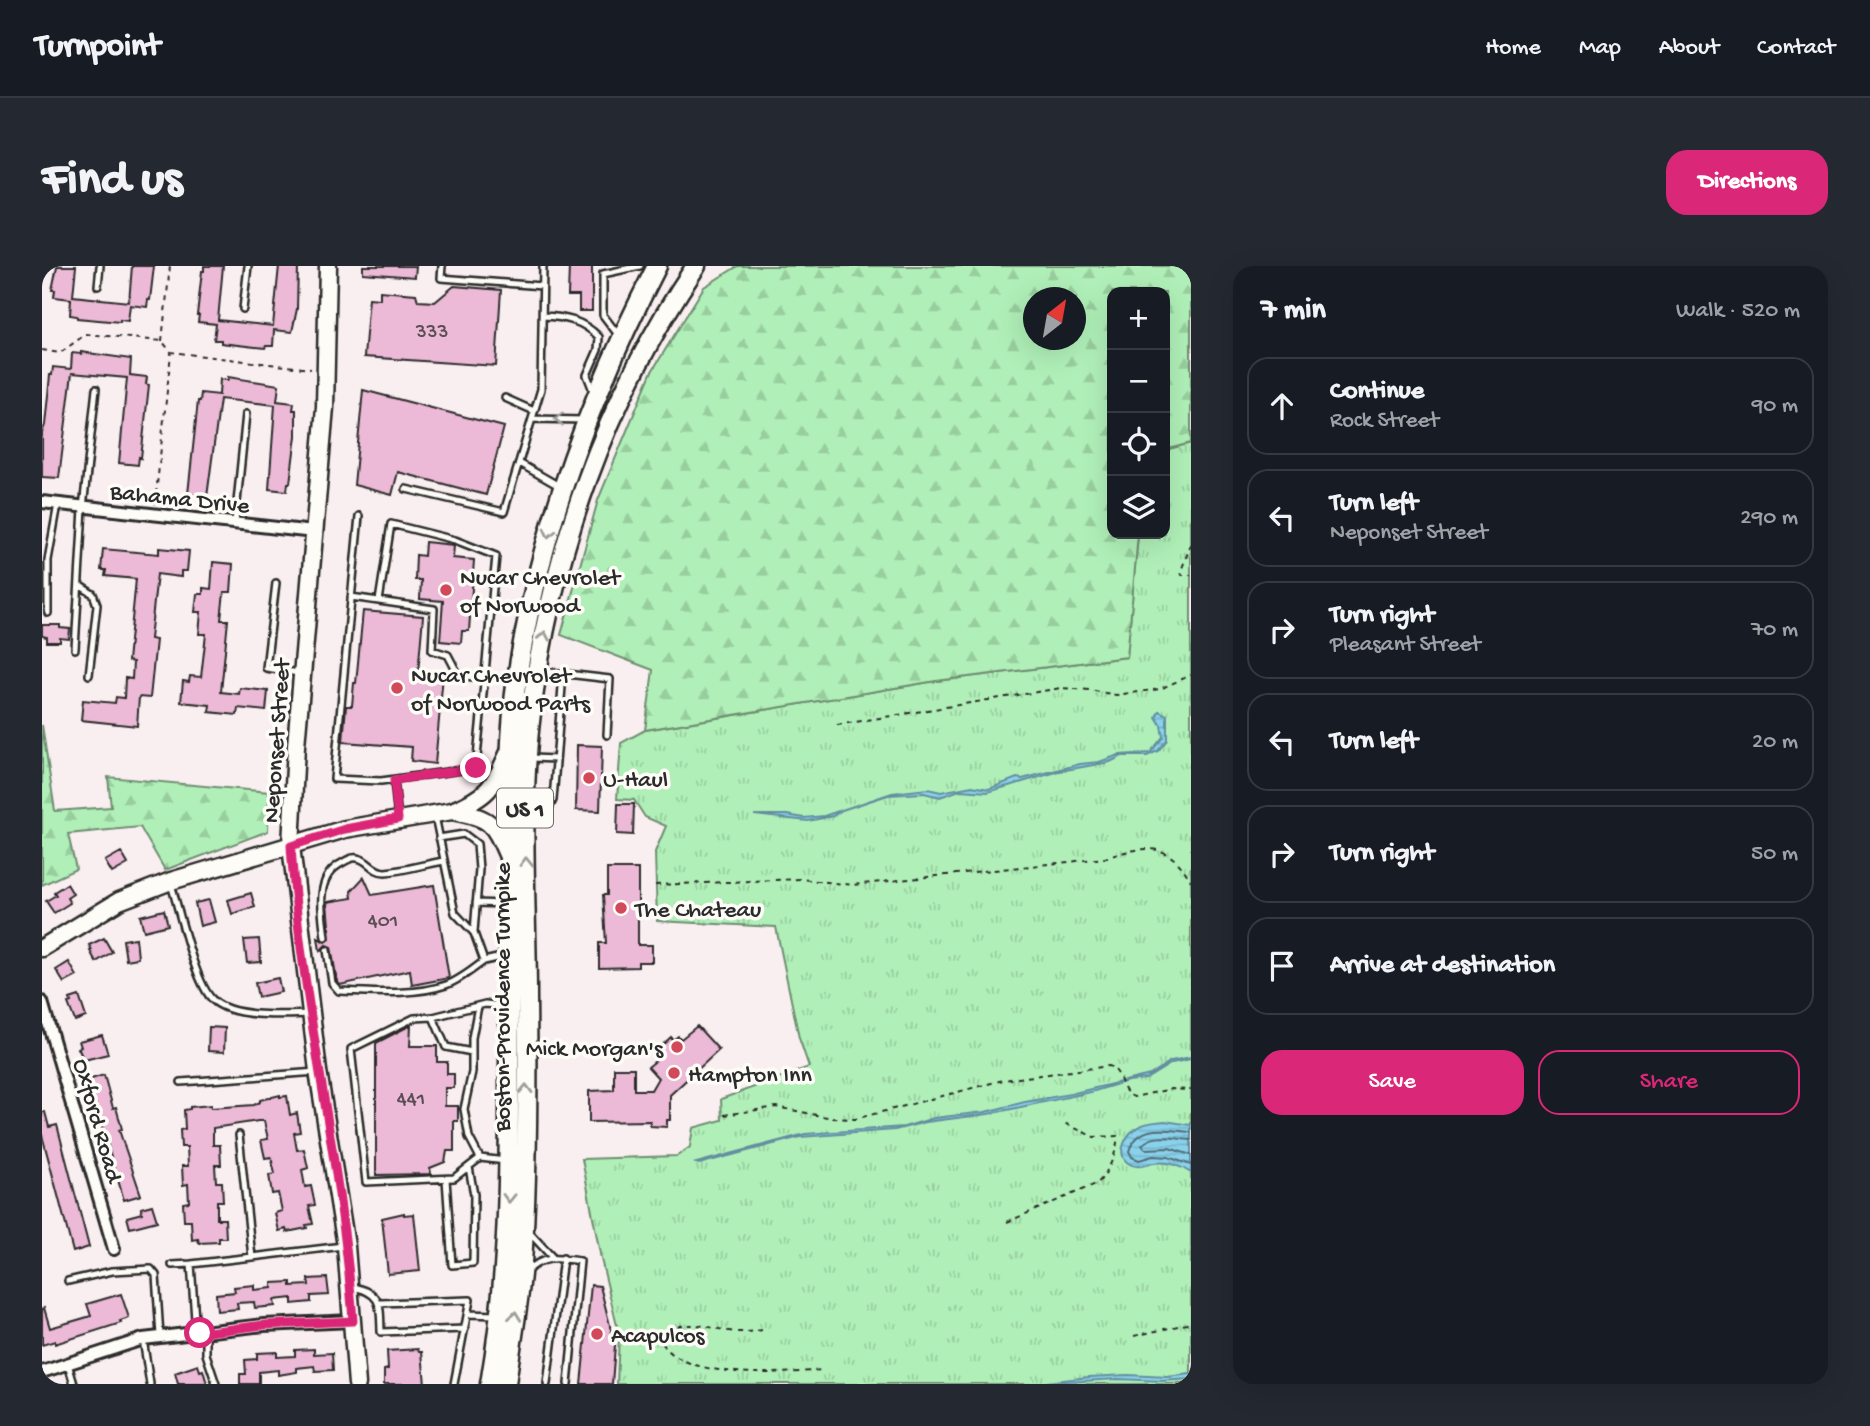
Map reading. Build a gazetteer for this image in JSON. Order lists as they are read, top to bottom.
{
  "streets": {
    "main road": ["US 1", "Boston-Providence Turnpike"],
    "street": ["Bahama Drive", "Neponset Street", "Oxford Road"]
  },
  "crossings": [
    ["Bahama Drive", "Neponset Street"]
  ],
  "places": [
    "Nucar Chevrolet of Norwood",
    "Nucar Chevrolet of Norwood Parts",
    "U-Haul",
    "The Chateau",
    "Mick Morgan's",
    "Hampton Inn",
    "Acapulcos"
  ],
  "house_numbers": ["333", "401", "441"],
  "north": "top right",
  "page": {
    "header": "Turnpoint",
    "nav": [
      "Home",
      "Map",
      "About",
      "Contact"
    ],
    "buttons": [
      "Directions",
      ["Save", "Share"]
    ],
    "title": "Find us",
    "heading": ["7 min", "Walk · 520 m"],
    "map_buttons": ["+", "−"],
    "list": [
      ["Continue", "Rock Street", "90 m"],
      ["Turn left", "Neponset Street", "290 m"],
      ["Turn right", "Pleasant Street", "70 m"],
      ["Turn left", "20 m"],
      ["Turn right", "50 m"],
      "Arrive at destination"
    ]
  }
}
